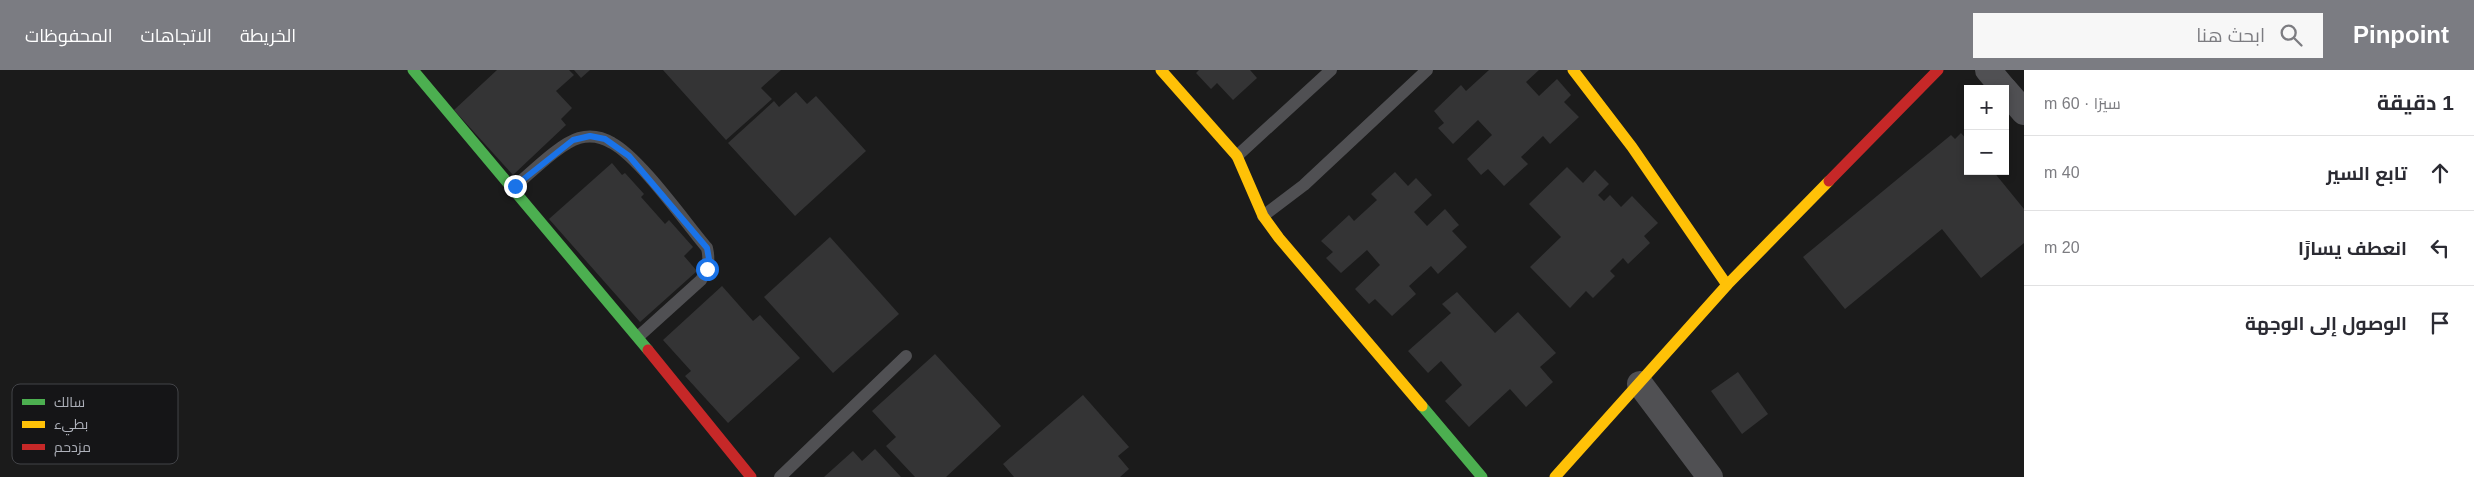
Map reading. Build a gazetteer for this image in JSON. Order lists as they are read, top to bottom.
{
  "legend": ["سالك", "بطيء", "مزدحم"],
  "page": {
    "header": "Pinpoint",
    "search": "ابحث هنا",
    "nav": ["الخريطة", "الاتجاهات", "المحفوظات"],
    "heading": ["1 دقيقة", "سيرًا · 60 m"],
    "map_buttons": ["+", "−"],
    "list": [
      ["تابع السير", "40 m"],
      ["انعطف يسارًا", "20 m"],
      "الوصول إلى الوجهة"
    ]
  }
}
